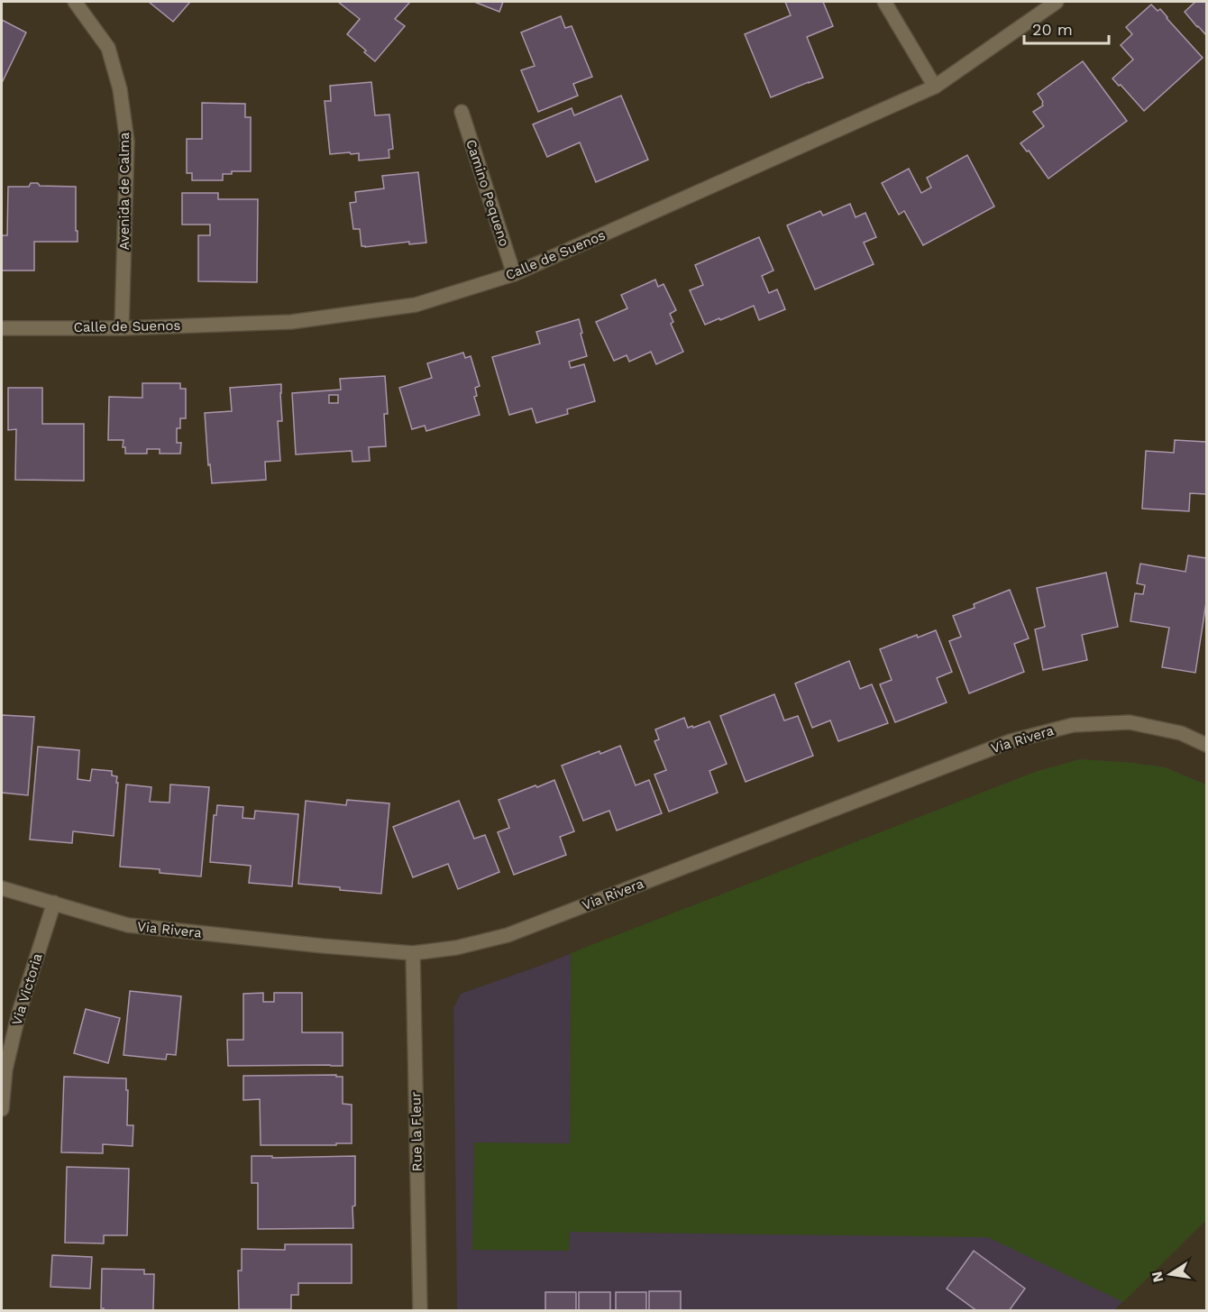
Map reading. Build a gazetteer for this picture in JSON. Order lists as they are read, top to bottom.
{
  "streets": {
    "street": [
      "Avenida de Calma",
      "Camino Pequeno",
      "Calle de Suenos",
      "Via Rivera",
      "Via Victoria",
      "Rue la Fleur"
    ]
  },
  "crossings": [
    ["Avenida de Calma", "Calle de Suenos"],
    ["Camino Pequeno", "Calle de Suenos"],
    ["Via Rivera", "Via Victoria"],
    ["Via Rivera", "Rue la Fleur"]
  ],
  "scale_bar": "20 m",
  "north": "left"
}
